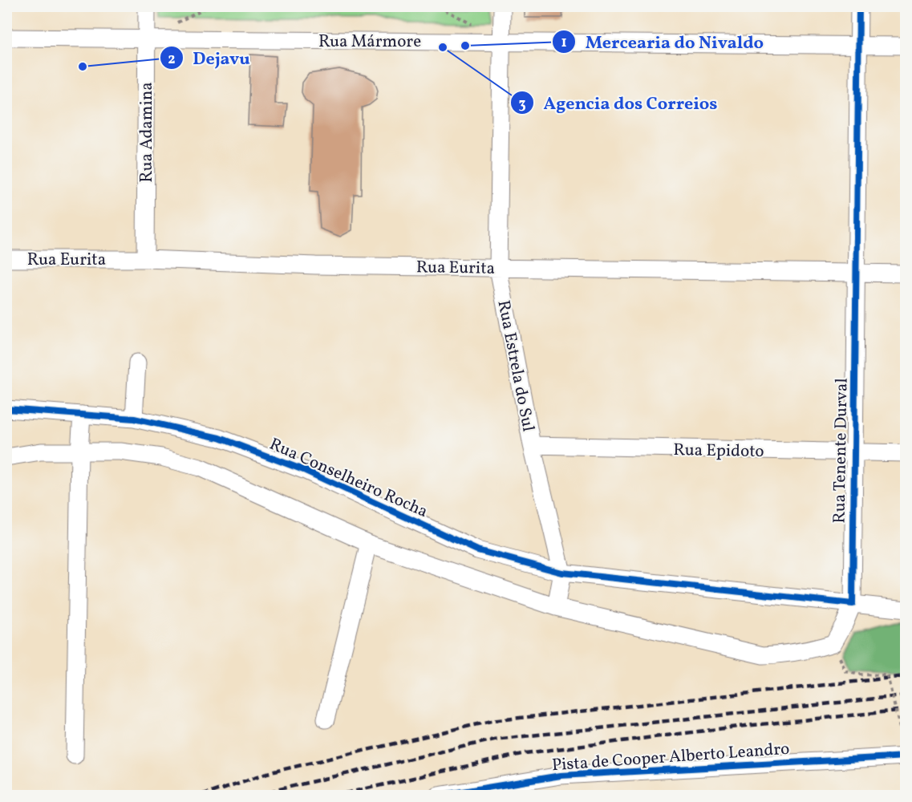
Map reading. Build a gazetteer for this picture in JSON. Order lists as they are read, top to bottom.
{
  "streets": {
    "street": [
      "Rua Mármore",
      "Rua Adamina",
      "Rua Eurita",
      "Rua Estrela do Sul",
      "Rua Epidoto",
      "Rua Tenente Durval",
      "Rua Conselheiro Rocha",
      "Pista de Cooper Alberto Leandro"
    ]
  },
  "crossings": [
    ["Rua Mármore", "Rua Adamina"],
    ["Rua Mármore", "Rua Estrela do Sul"],
    ["Rua Mármore", "Rua Tenente Durval"],
    ["Rua Adamina", "Rua Eurita"],
    ["Rua Eurita", "Rua Estrela do Sul"],
    ["Rua Eurita", "Rua Tenente Durval"],
    ["Rua Estrela do Sul", "Rua Epidoto"],
    ["Rua Estrela do Sul", "Rua Conselheiro Rocha"],
    ["Rua Epidoto", "Rua Tenente Durval"]
  ],
  "places": ["Mercearia do Nivaldo", "Agencia dos Correios", "Dejavu"]
}
